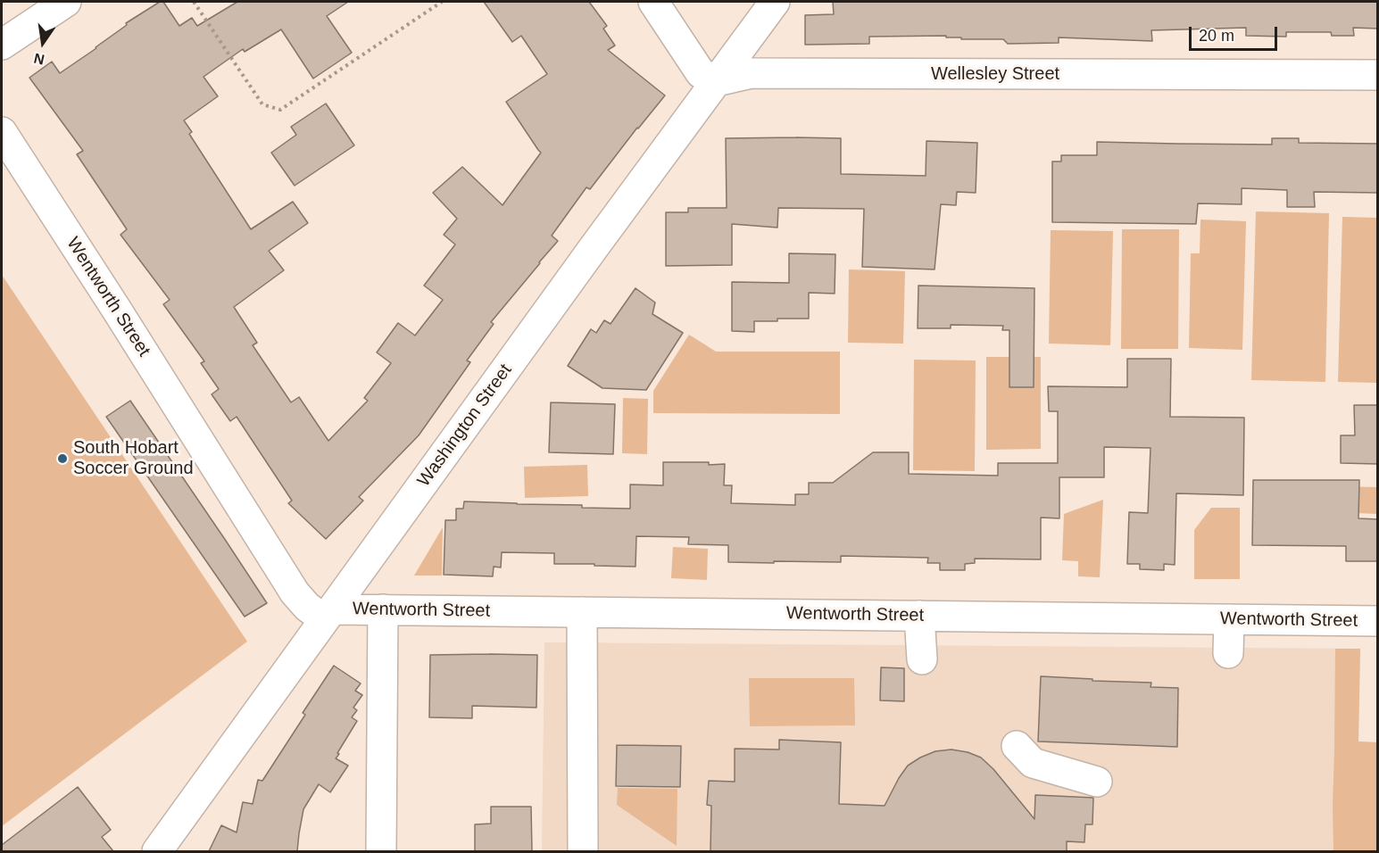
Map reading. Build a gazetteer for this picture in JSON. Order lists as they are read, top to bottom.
{
  "streets": {
    "street": ["Wellesley Street", "Wentworth Street", "Washington Street"]
  },
  "crossings": [
    ["Wellesley Street", "Washington Street"],
    ["Wentworth Street", "Washington Street"]
  ],
  "places": ["South Hobart Soccer Ground"],
  "scale_bar": "20 m",
  "north": "bottom"
}
